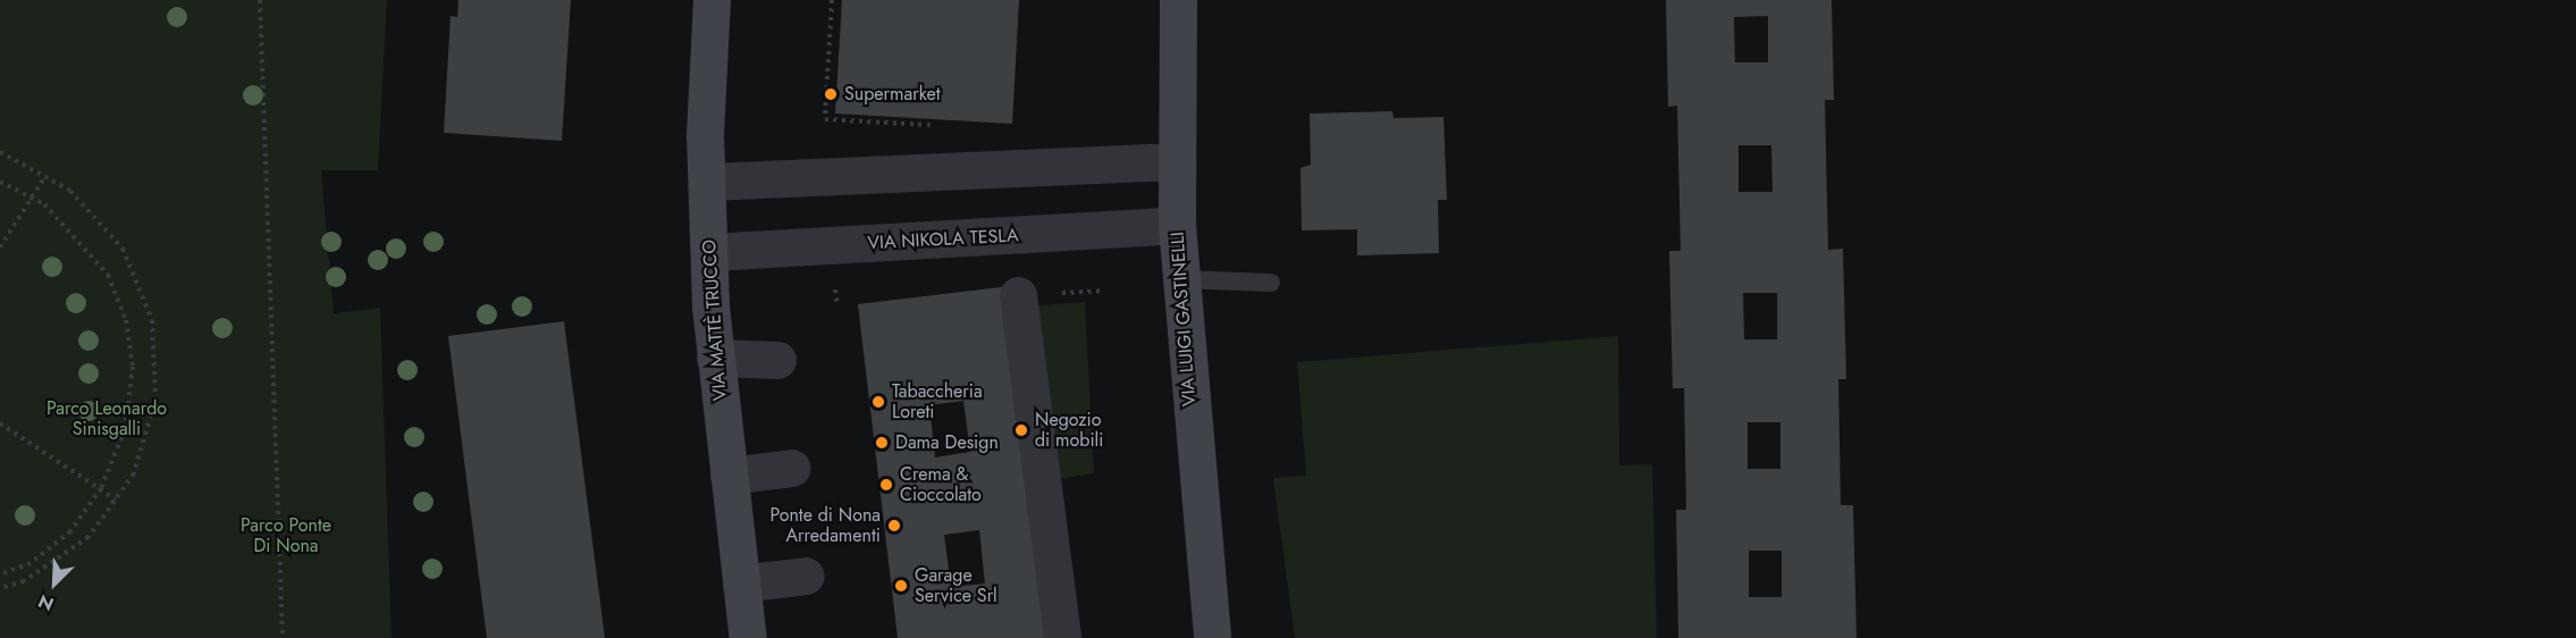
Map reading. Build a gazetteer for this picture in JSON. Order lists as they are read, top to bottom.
{
  "streets": {
    "street": ["VIA NIKOLA TESLA", "VIA LUIGI GASTINELLI", "VIA MATTÈ TRUCCO"]
  },
  "crossings": [
    ["VIA NIKOLA TESLA", "VIA LUIGI GASTINELLI"],
    ["VIA NIKOLA TESLA", "VIA MATTÈ TRUCCO"]
  ],
  "parks": ["Parco Leonardo Sinisgalli", "Parco Ponte Di Nona"],
  "places": [
    "Supermarket",
    "Tabaccheria Loreti",
    "Negozio di mobili",
    "Dama Design",
    "Crema & Cioccolato",
    "Ponte di Nona Arredamenti",
    "Garage Service Srl"
  ],
  "north": "bottom left"
}
